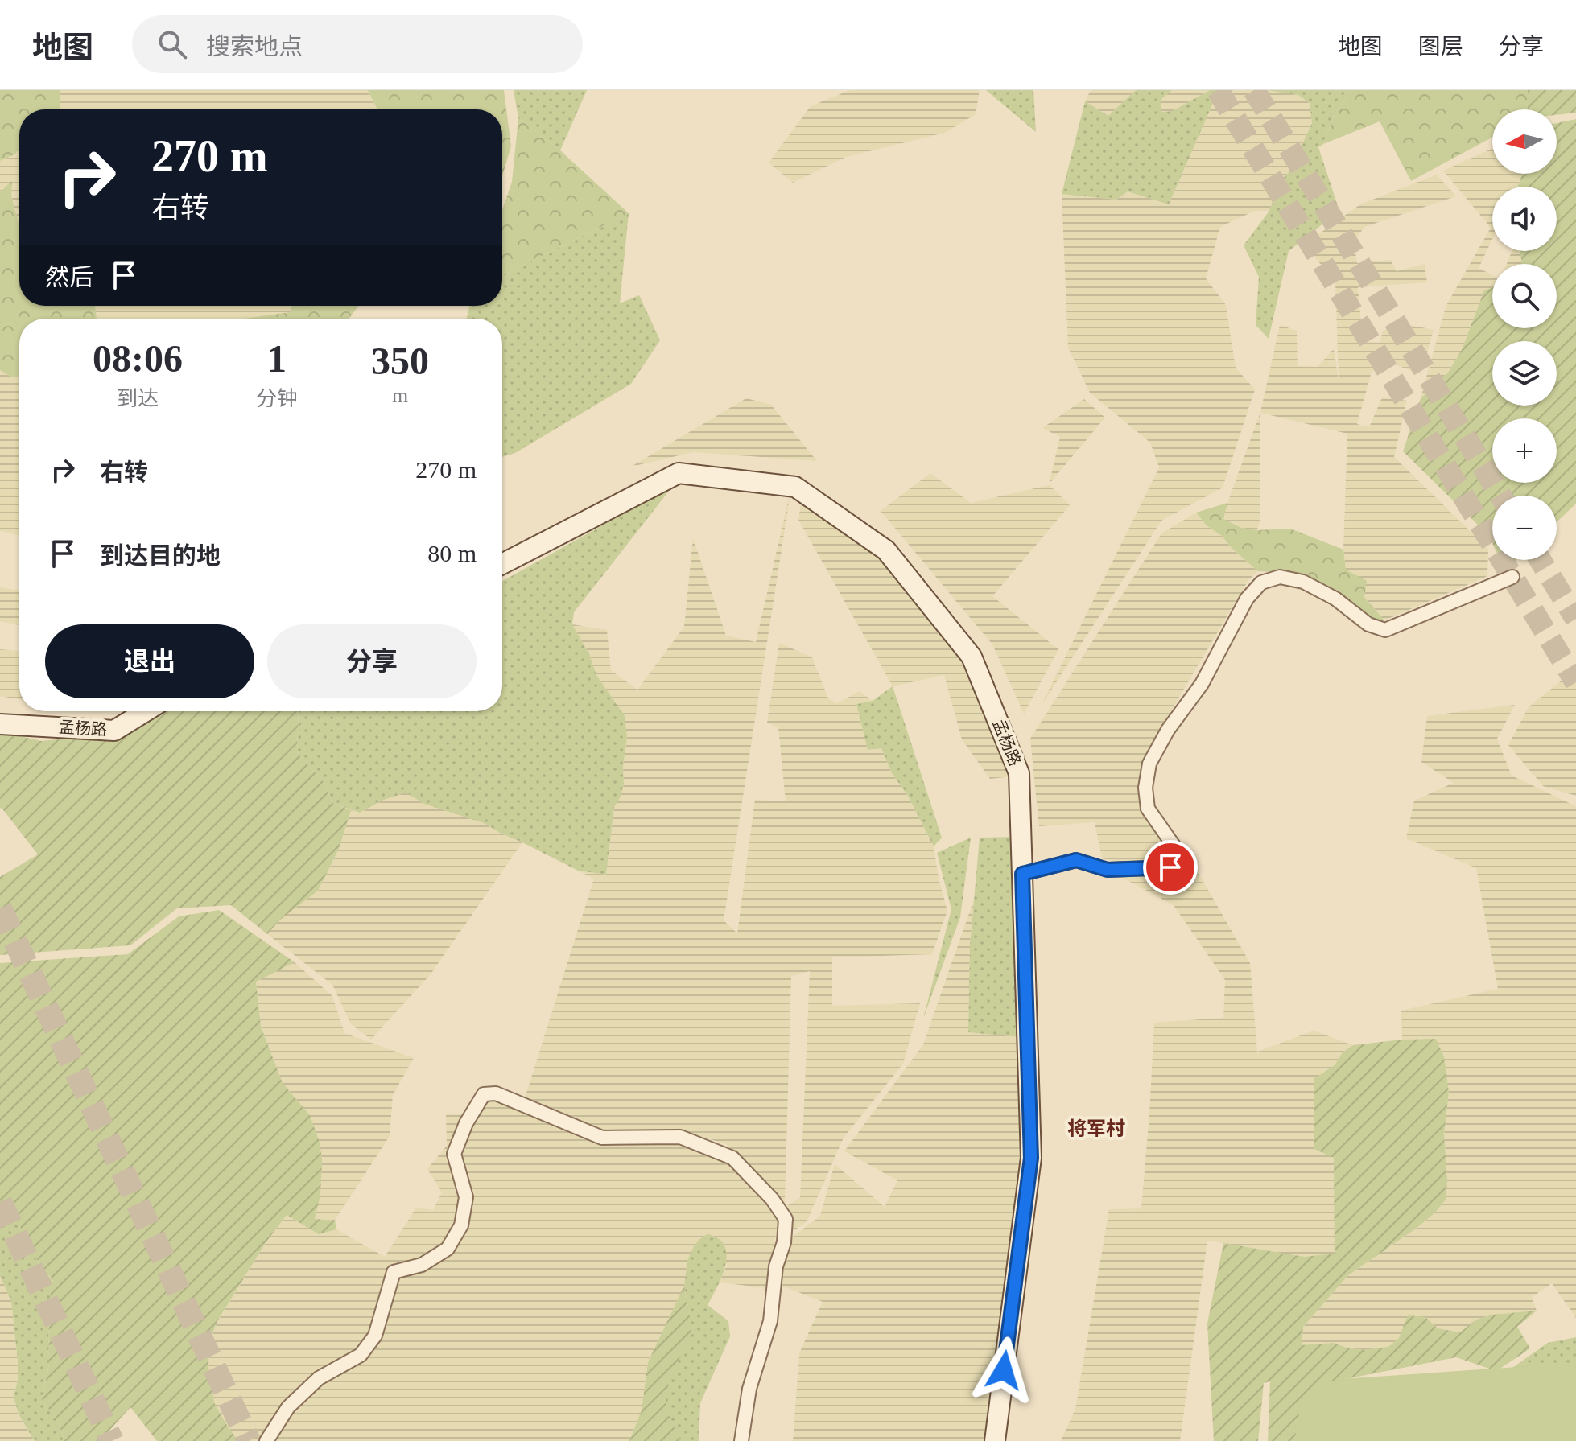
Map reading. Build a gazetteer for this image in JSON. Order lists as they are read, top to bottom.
{
  "streets": {
    "main road": ["孟杨路"]
  },
  "districts": ["将军村"],
  "north": "left",
  "page": {
    "header": "地图",
    "search": "搜索地点",
    "nav": ["地图", "图层", "分享"],
    "map_buttons": ["+", "−"],
    "turn": ["270 m", "右转"],
    "then": "然后",
    "eta": [
      "08:06",
      "到达",
      "1",
      "分钟",
      "350",
      "m"
    ],
    "list": [
      {
        "name": "右转",
        "value": "270 m"
      },
      {
        "name": "到达目的地",
        "value": "80 m"
      }
    ],
    "buttons": ["退出", "分享"]
  }
}
